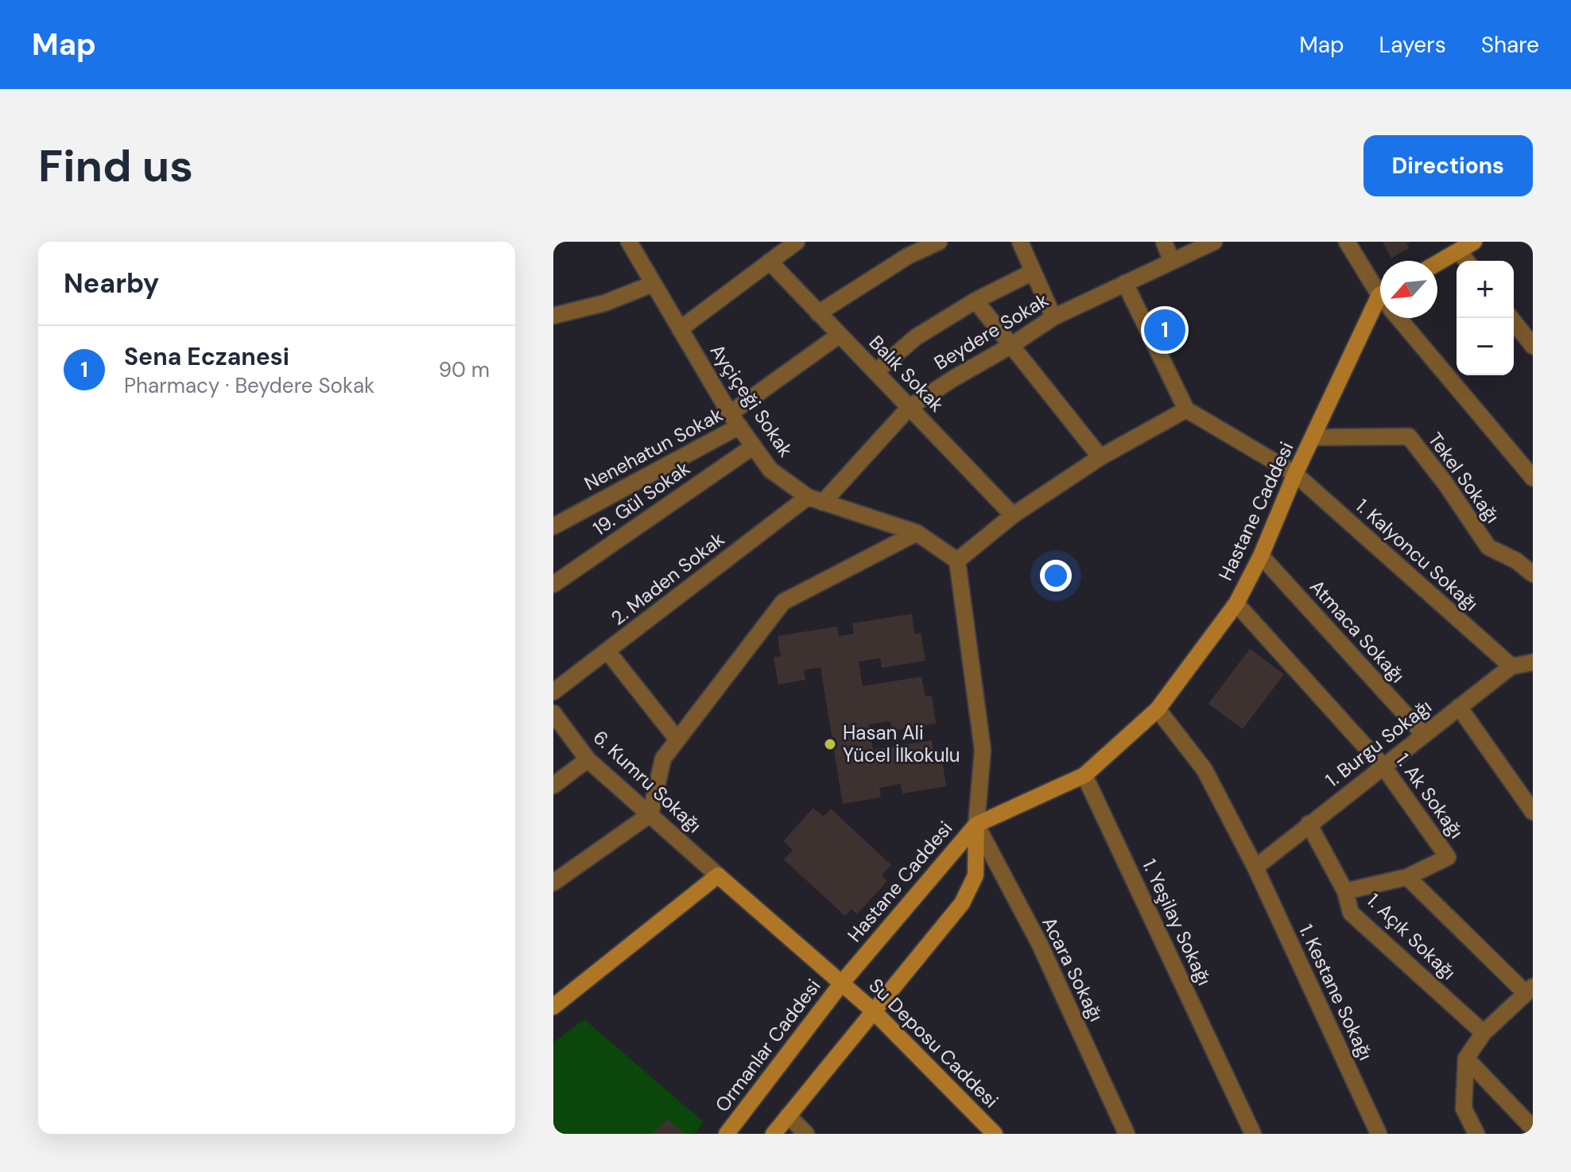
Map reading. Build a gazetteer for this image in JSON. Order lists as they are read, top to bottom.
{
  "streets": {
    "main road": ["Hastane Caddesi", "Su Deposu Caddesi", "Ormanlar Caddesi"],
    "street": [
      "Beydere Sokak",
      "Balık Sokak",
      "Ayçiçeği Sokak",
      "Nenehatun Sokak",
      "Tekel Sokağı",
      "19. Gül Sokak",
      "1. Kalyoncu Sokağı",
      "2. Maden Sokak",
      "Atmaca Sokağı",
      "1. Burgu Sokağı",
      "6. Kumru Sokağı",
      "1. Ak Sokağı",
      "1. Yeşilay Sokağı",
      "1. Açık Sokağı",
      "Acara Sokağı",
      "1. Kestane Sokağı"
    ]
  },
  "crossings": [
    ["Beydere Sokak", "Balık Sokak"],
    ["Beydere Sokak", "Ayçiçeği Sokak"],
    ["Beydere Sokak", "2. Maden Sokak"],
    ["Balık Sokak", "Nenehatun Sokak"],
    ["Ayçiçeği Sokak", "Nenehatun Sokak"],
    ["Ayçiçeği Sokak", "19. Gül Sokak"],
    ["Ayçiçeği Sokak", "2. Maden Sokak"],
    ["Tekel Sokağı", "Hastane Caddesi"],
    ["Hastane Caddesi", "1. Kalyoncu Sokağı"],
    ["Hastane Caddesi", "Atmaca Sokağı"],
    ["Hastane Caddesi", "1. Ak Sokağı"],
    ["Hastane Caddesi", "1. Yeşilay Sokağı"],
    ["Hastane Caddesi", "Acara Sokağı"],
    ["Hastane Caddesi", "1. Kestane Sokağı"],
    ["Hastane Caddesi", "Su Deposu Caddesi"],
    ["Hastane Caddesi", "Ormanlar Caddesi"],
    ["1. Kalyoncu Sokağı", "1. Burgu Sokağı"],
    ["Atmaca Sokağı", "1. Burgu Sokağı"],
    ["1. Burgu Sokağı", "1. Ak Sokağı"],
    ["1. Burgu Sokağı", "1. Açık Sokağı"],
    ["1. Burgu Sokağı", "1. Kestane Sokağı"],
    ["Su Deposu Caddesi", "Ormanlar Caddesi"]
  ],
  "places": ["Hasan Ali Yücel İlkokulu"],
  "north": "bottom left",
  "page": {
    "header": "Map",
    "nav": ["Map", "Layers", "Share"],
    "buttons": "Directions",
    "title": "Find us",
    "heading": "Nearby",
    "map_buttons": ["+", "−"],
    "pins": "1",
    "list": [
      {
        "mark": "1",
        "name": "Sena Eczanesi",
        "note": "Pharmacy · Beydere Sokak",
        "value": "90 m"
      }
    ]
  }
}
